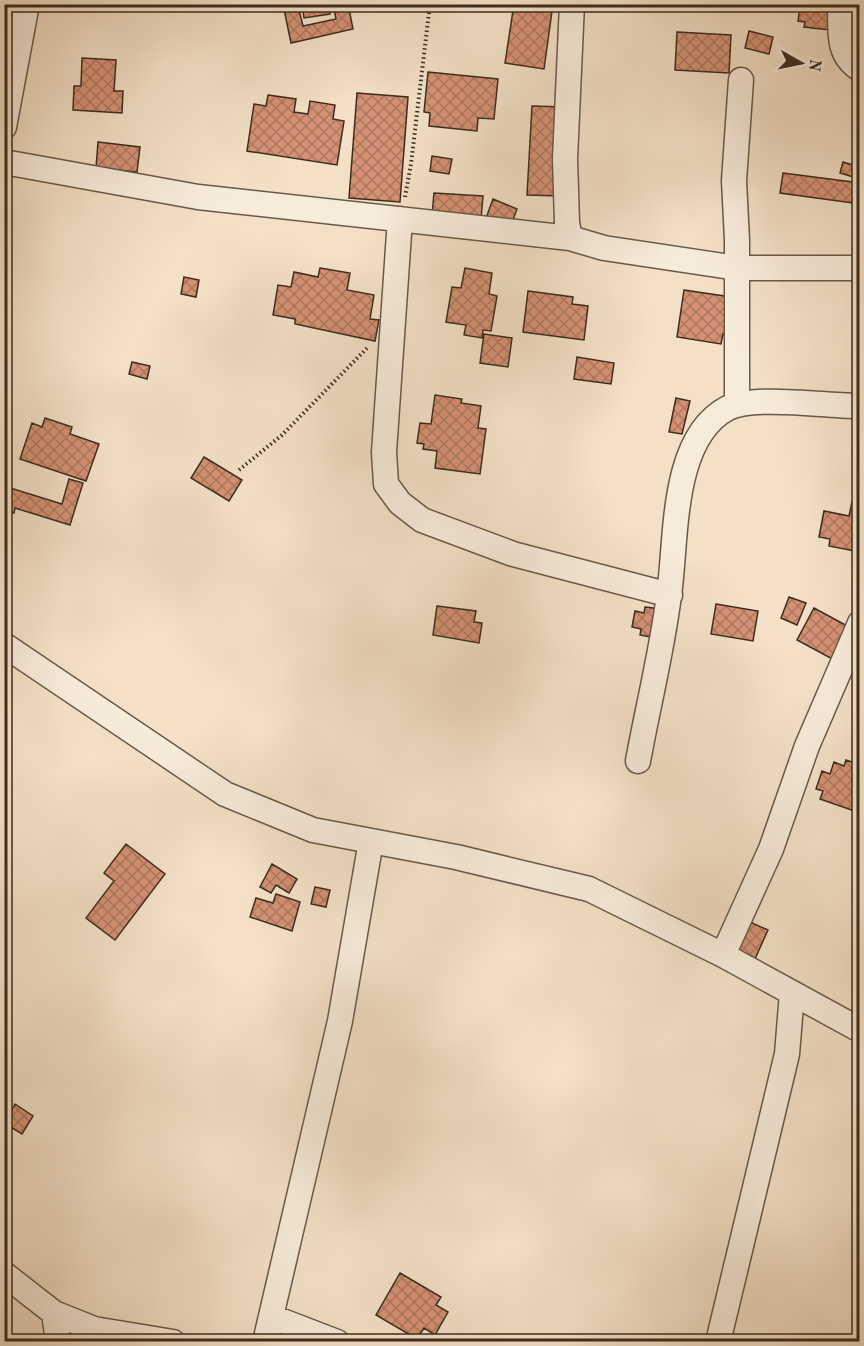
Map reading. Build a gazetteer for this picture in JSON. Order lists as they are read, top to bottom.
{
  "north": "right"
}
